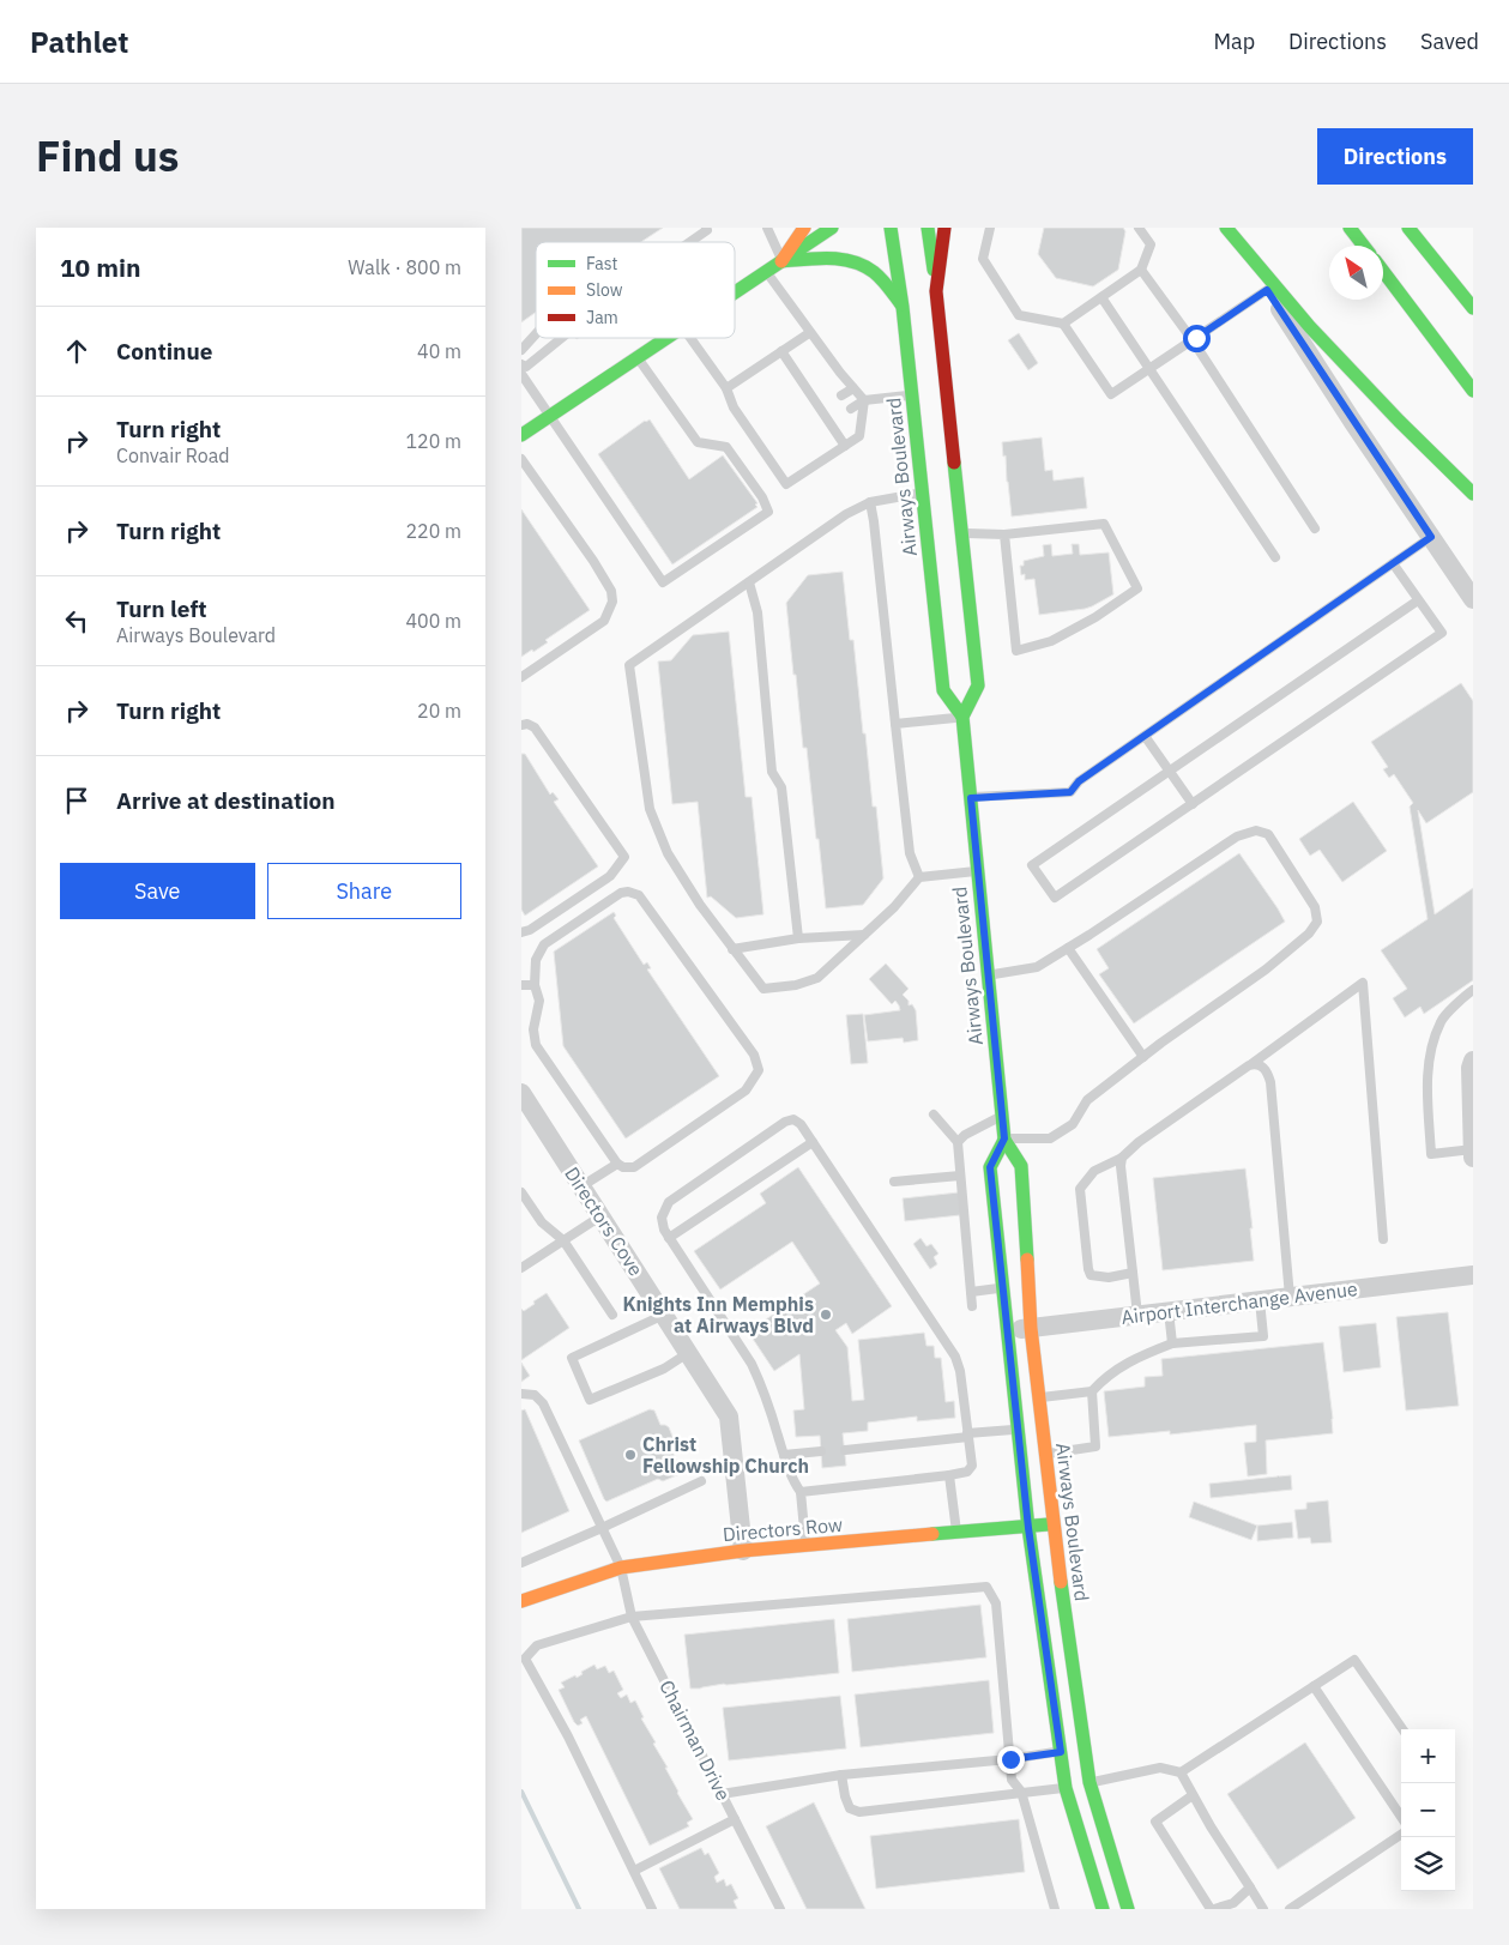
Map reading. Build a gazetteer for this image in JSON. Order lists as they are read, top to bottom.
{
  "streets": {
    "main road": ["Airways Boulevard", "Directors Row"],
    "street": ["Directors Cove", "Airport Interchange Avenue"],
    "lane": ["Chairman Drive"]
  },
  "crossings": [
    ["Airways Boulevard", "Airport Interchange Avenue"],
    ["Airways Boulevard", "Directors Row"],
    ["Directors Cove", "Directors Row"],
    ["Directors Row", "Chairman Drive"]
  ],
  "places": ["Knights Inn Memphis at Airways Blvd", "Christ Fellowship Church"],
  "legend": ["Fast", "Slow", "Jam"],
  "north": "top left",
  "page": {
    "header": "Pathlet",
    "nav": ["Map", "Directions", "Saved"],
    "title": "Find us",
    "buttons": [
      "Directions",
      ["Save", "Share"]
    ],
    "heading": ["10 min", "Walk · 800 m"],
    "list": [
      ["Continue", "40 m"],
      ["Turn right", "Convair Road", "120 m"],
      ["Turn right", "220 m"],
      ["Turn left", "Airways Boulevard", "400 m"],
      ["Turn right", "20 m"],
      "Arrive at destination"
    ],
    "map_buttons": ["+", "−"]
  }
}
